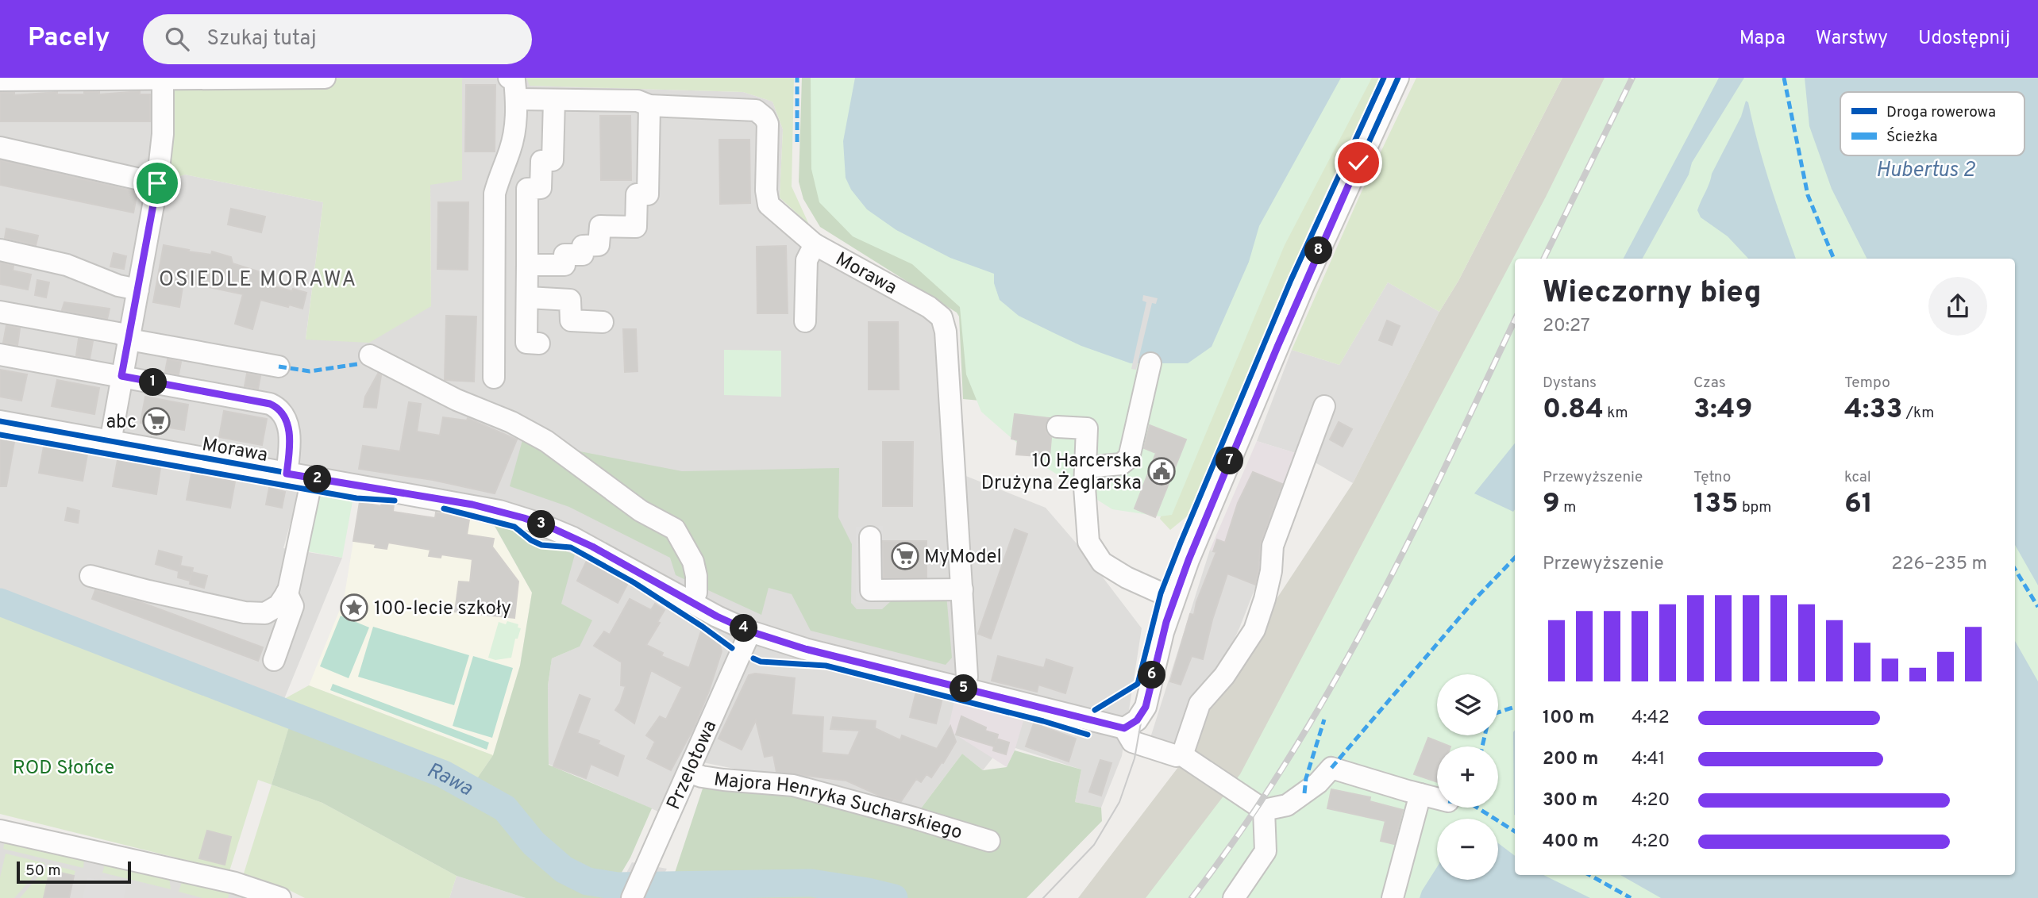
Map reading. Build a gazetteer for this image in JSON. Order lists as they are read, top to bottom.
{
  "streets": {
    "street": ["Morawa", "Przelotowa", "Majora Henryka Sucharskiego"]
  },
  "crossings": [
    ["Morawa", "Przelotowa"],
    ["Przelotowa", "Majora Henryka Sucharskiego"]
  ],
  "districts": ["OSIEDLE MORAWA"],
  "water": ["Hubertus 2", "Rawa"],
  "parks": ["ROD Słońce"],
  "places": {
    "supermarket": ["abc", "MyModel"],
    "public building": ["10 Harcerska Drużyna Żeglarska"],
    "place": ["100-lecie szkoły"]
  },
  "legend": ["Droga rowerowa", "Ścieżka"],
  "scale_bar": "50 m",
  "page": {
    "header": "Pacely",
    "search": "Szukaj tutaj",
    "nav": ["Mapa", "Warstwy", "Udostępnij"],
    "pins": [
      "8",
      "1",
      "7",
      "2",
      "3",
      "4",
      "6",
      "5"
    ],
    "heading": ["Wieczorny bieg", "20:27"],
    "stats": [
      ["Dystans", "0.84 km"],
      ["Czas", "3:49"],
      ["Tempo", "4:33 /km"],
      ["Przewyższenie", "9 m"],
      ["Tętno", "135 bpm"],
      ["kcal", "61"]
    ],
    "chart": ["Przewyższenie", "226–235 m"],
    "map_buttons": ["+", "−"],
    "list": [
      {
        "name": "100 m",
        "note": "4:42"
      },
      {
        "name": "200 m",
        "note": "4:41"
      },
      {
        "name": "300 m",
        "note": "4:20"
      },
      {
        "name": "400 m",
        "note": "4:20"
      }
    ],
    "scale": "50 m"
  }
}
